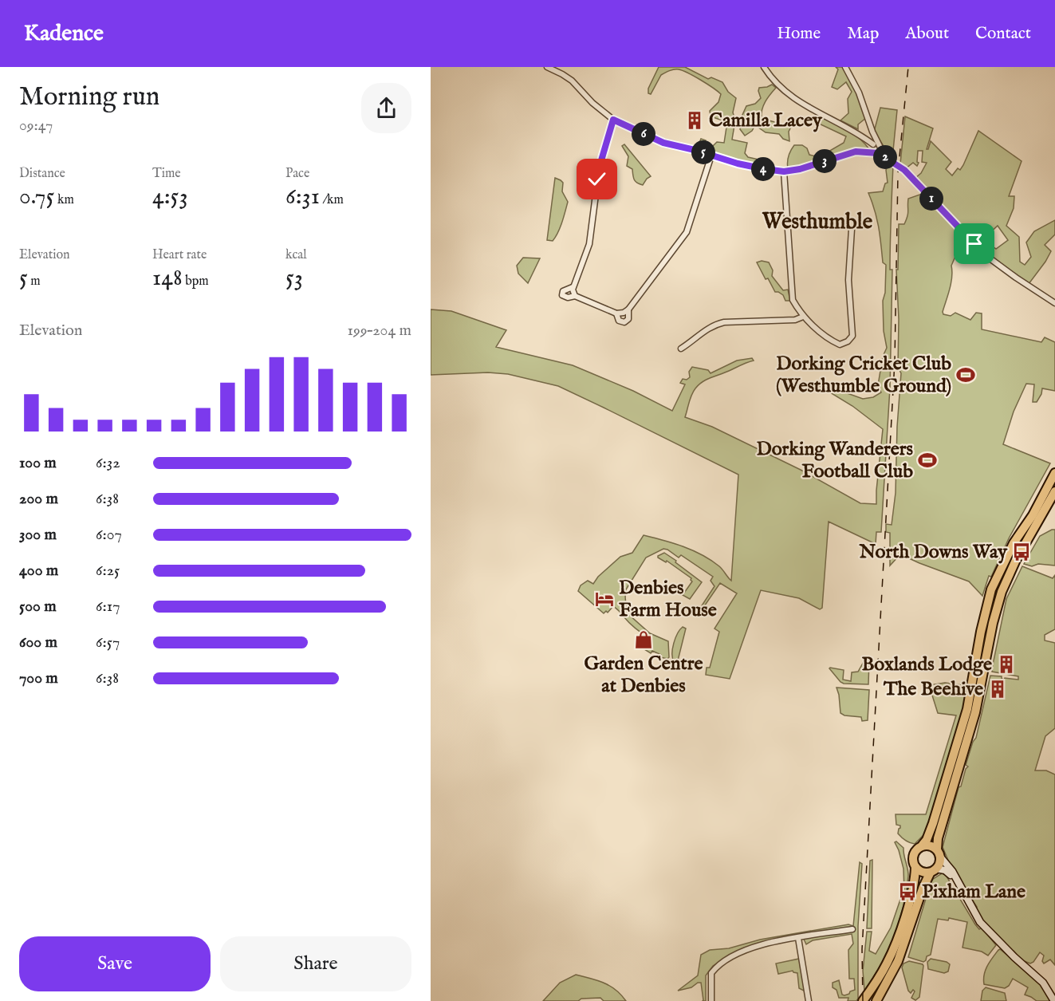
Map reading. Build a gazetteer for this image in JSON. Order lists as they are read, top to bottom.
{
  "districts": ["Westhumble"],
  "places": {
    "building": ["Camilla Lacey", "Boxlands Lodge", "The Beehive"],
    "sports": ["Dorking Cricket Club (Westhumble Ground)", "Dorking Wanderers Football Club"],
    "bus stop": ["North Downs Way", "Pixham Lane"],
    "hotel": ["Denbies Farm House"],
    "shop": ["Garden Centre at Denbies"]
  },
  "page": {
    "header": "Kadence",
    "nav": [
      "Home",
      "Map",
      "About",
      "Contact"
    ],
    "heading": ["Morning run", "09:47"],
    "pins": [
      "6",
      "5",
      "2",
      "3",
      "4",
      "1"
    ],
    "stats": [
      ["Distance", "0.75 km"],
      ["Time", "4:53"],
      ["Pace", "6:31 /km"],
      ["Elevation", "5 m"],
      ["Heart rate", "148 bpm"],
      ["kcal", "53"]
    ],
    "chart": ["Elevation", "199–204 m"],
    "list": [
      {
        "name": "100 m",
        "note": "6:32"
      },
      {
        "name": "200 m",
        "note": "6:38"
      },
      {
        "name": "300 m",
        "note": "6:07"
      },
      {
        "name": "400 m",
        "note": "6:25"
      },
      {
        "name": "500 m",
        "note": "6:17"
      },
      {
        "name": "600 m",
        "note": "6:57"
      },
      {
        "name": "700 m",
        "note": "6:38"
      }
    ],
    "buttons": ["Save", "Share"]
  }
}
